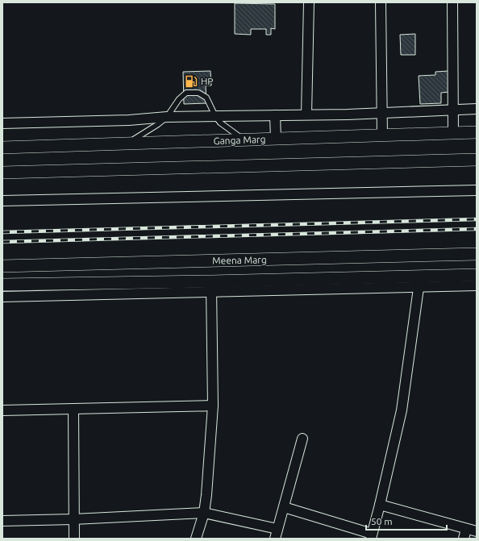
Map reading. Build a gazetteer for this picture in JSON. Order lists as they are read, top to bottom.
{
  "streets": {
    "street": ["Ganga Marg", "Meena Marg"]
  },
  "places": {
    "fuel station": ["HP"]
  },
  "scale_bar": "50 m"
}
